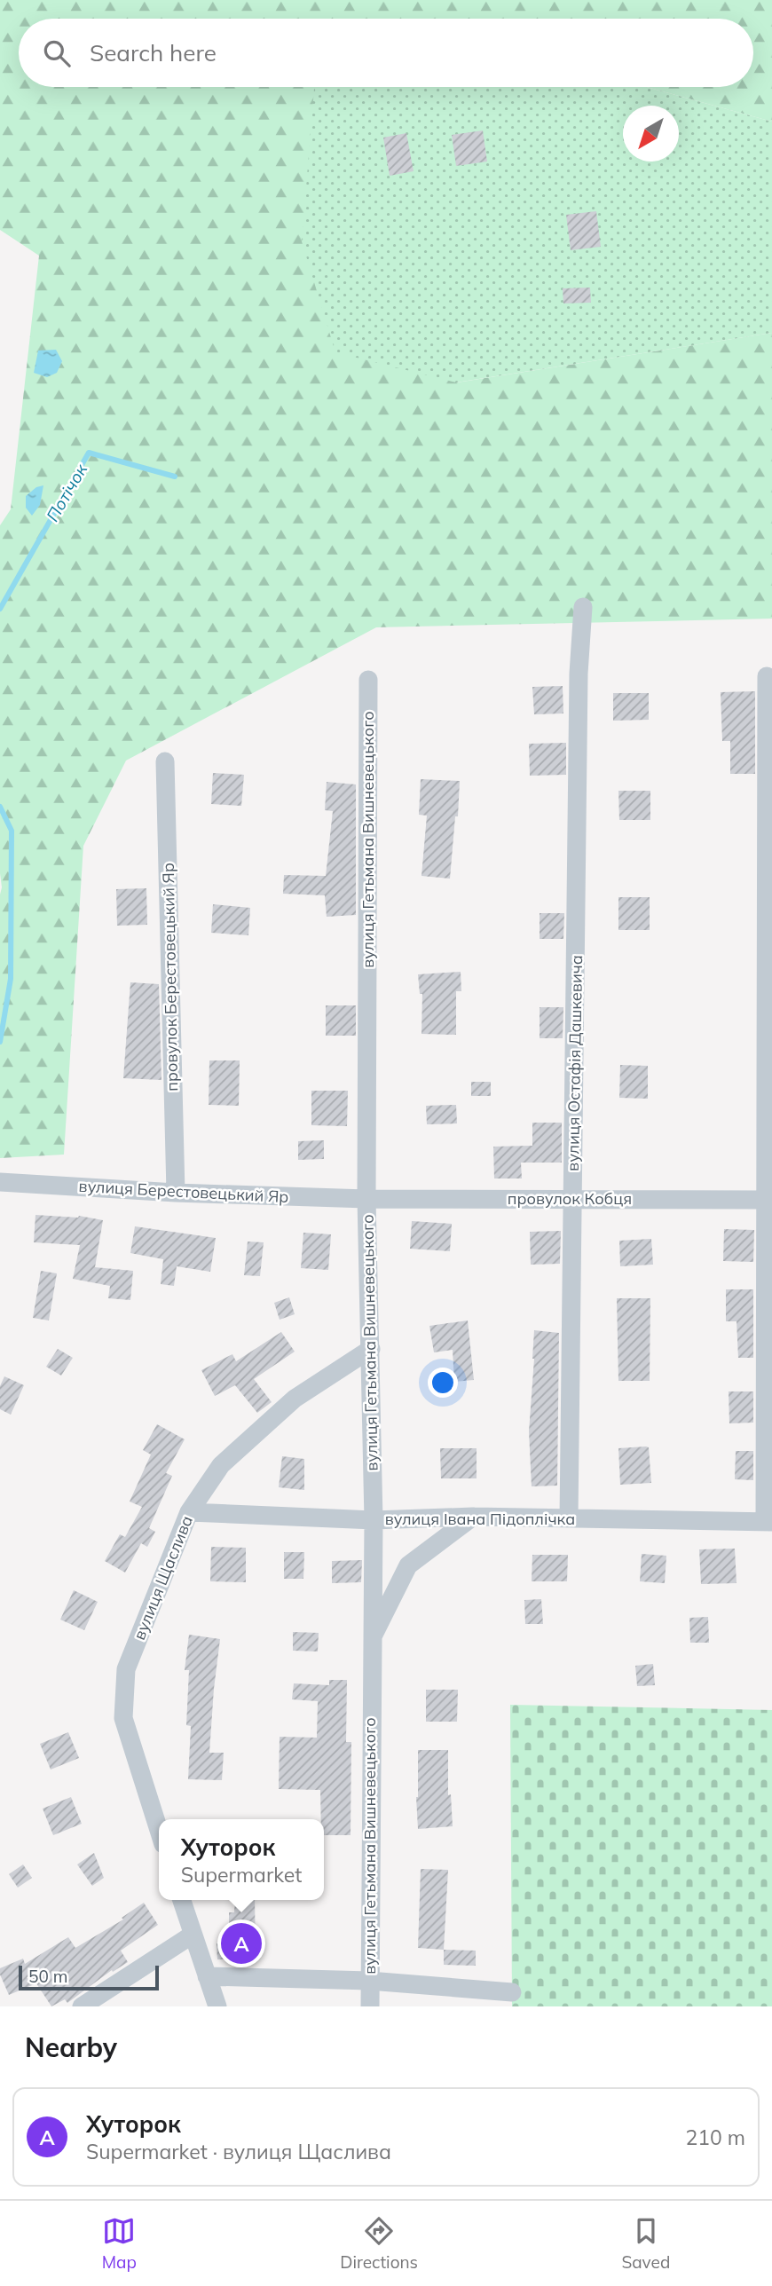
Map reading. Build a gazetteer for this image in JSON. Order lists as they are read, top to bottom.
{
  "streets": {
    "street": [
      "вулиця Гетьмана Вишневецького",
      "провулок Берестовецький Яр",
      "вулиця Остафія Дашкевича",
      "вулиця Берестовецький Яр",
      "провулок Кобця",
      "вулиця Івана Підоплічка",
      "вулиця Щаслива"
    ]
  },
  "crossings": [
    ["вулиця Гетьмана Вишневецького", "вулиця Берестовецький Яр"],
    ["вулиця Гетьмана Вишневецького", "провулок Кобця"],
    ["вулиця Гетьмана Вишневецького", "вулиця Івана Підоплічка"],
    ["вулиця Гетьмана Вишневецького", "вулиця Щаслива"],
    ["провулок Берестовецький Яр", "вулиця Берестовецький Яр"],
    ["вулиця Остафія Дашкевича", "провулок Кобця"],
    ["вулиця Остафія Дашкевича", "вулиця Івана Підоплічка"],
    ["вулиця Берестовецький Яр", "провулок Кобця"],
    ["вулиця Івана Підоплічка", "вулиця Щаслива"]
  ],
  "water": ["Потічок"],
  "scale_bar": "50 m",
  "north": "bottom left",
  "page": {
    "search": "Search here",
    "popup": ["Хуторок", "Supermarket"],
    "pins": "A",
    "scale": "50 m",
    "heading": "Nearby",
    "list": [
      {
        "mark": "A",
        "name": "Хуторок",
        "note": "Supermarket · вулиця Щаслива",
        "value": "210 m"
      }
    ],
    "nav": ["Map", "Directions", "Saved"]
  }
}
